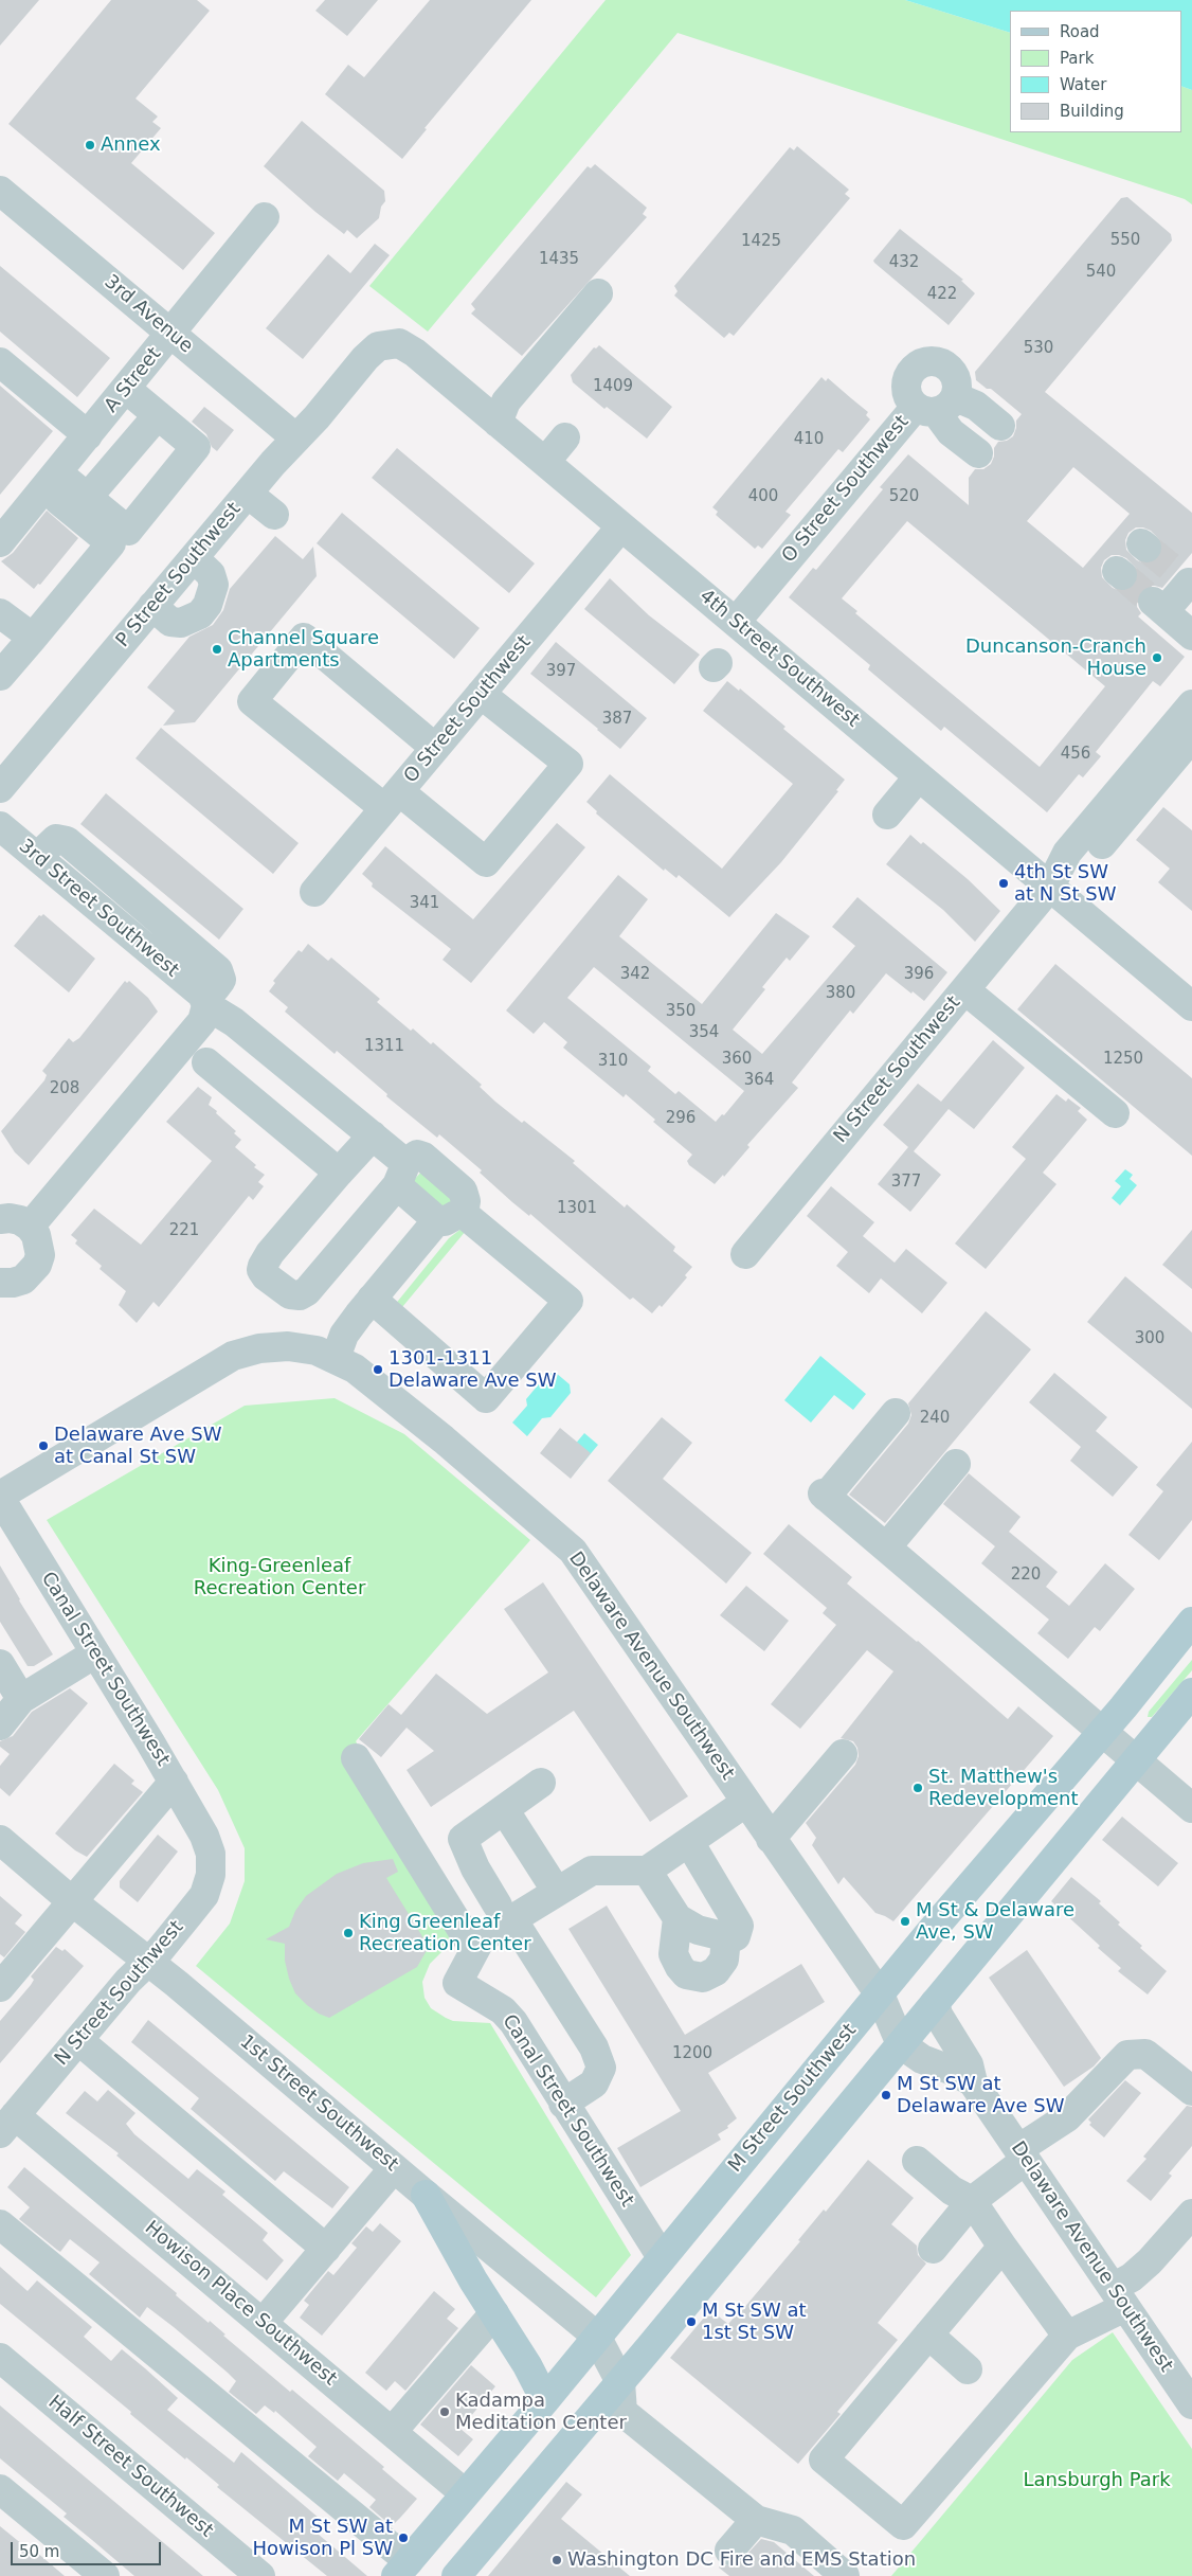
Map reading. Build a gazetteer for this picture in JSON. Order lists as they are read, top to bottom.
{
  "streets": {
    "main road": ["M Street Southwest"],
    "street": [
      "3rd Avenue",
      "A Street",
      "O Street Southwest",
      "P Street Southwest",
      "4th Street Southwest",
      "3rd Street Southwest",
      "N Street Southwest",
      "Delaware Avenue Southwest",
      "Canal Street Southwest",
      "1st Street Southwest",
      "Howison Place Southwest",
      "Half Street Southwest"
    ]
  },
  "crossings": [
    ["3rd Avenue", "A Street"],
    ["3rd Avenue", "P Street Southwest"],
    ["O Street Southwest", "4th Street Southwest"],
    ["P Street Southwest", "4th Street Southwest"],
    ["4th Street Southwest", "N Street Southwest"],
    ["N Street Southwest", "Canal Street Southwest"],
    ["N Street Southwest", "1st Street Southwest"],
    ["N Street Southwest", "Howison Place Southwest"],
    ["Delaware Avenue Southwest", "Canal Street Southwest"],
    ["Delaware Avenue Southwest", "M Street Southwest"],
    ["Canal Street Southwest", "M Street Southwest"],
    ["M Street Southwest", "1st Street Southwest"],
    ["M Street Southwest", "Howison Place Southwest"]
  ],
  "parks": ["King-Greenleaf Recreation Center", "Lansburgh Park"],
  "places": [
    "Annex",
    "Channel Square Apartments",
    "Duncanson-Cranch House",
    "4th St SW at N St SW",
    "1301-1311 Delaware Ave SW",
    "Delaware Ave SW at Canal St SW",
    "St. Matthew's Redevelopment",
    "M St & Delaware Ave, SW",
    "King Greenleaf Recreation Center",
    "M St SW at Delaware Ave SW",
    "M St SW at 1st St SW",
    "Kadampa Meditation Center",
    "M St SW at Howison Pl SW",
    "Washington DC Fire and EMS Station"
  ],
  "house_numbers": [
    "550",
    "1425",
    "1435",
    "432",
    "540",
    "422",
    "530",
    "1409",
    "410",
    "400",
    "520",
    "397",
    "387",
    "456",
    "341",
    "342",
    "396",
    "380",
    "350",
    "354",
    "1311",
    "360",
    "1250",
    "310",
    "364",
    "208",
    "296",
    "377",
    "1301",
    "221",
    "300",
    "240",
    "220",
    "1200"
  ],
  "legend": [
    "Road",
    "Park",
    "Water",
    "Building"
  ],
  "scale_bar": "50 m"
}
